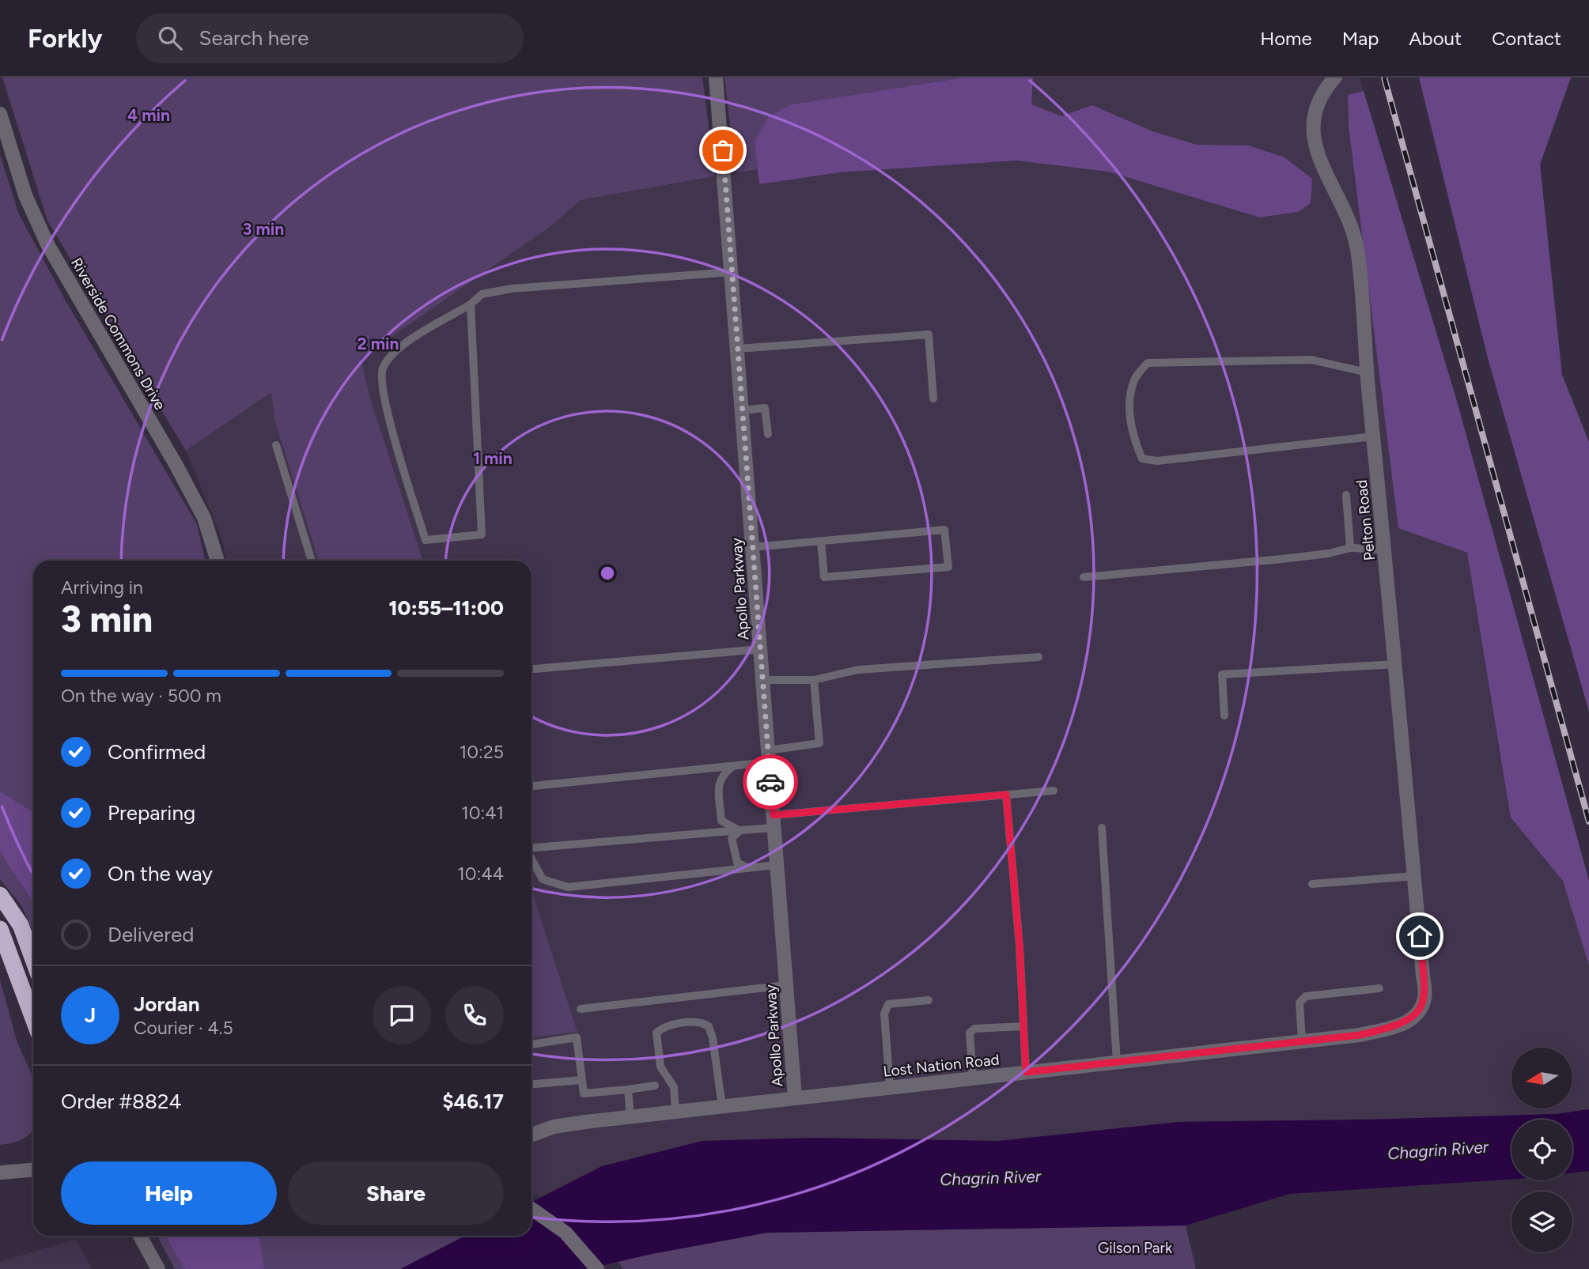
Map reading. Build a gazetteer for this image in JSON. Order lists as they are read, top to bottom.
{
  "streets": {
    "street": [
      "Riverside Commons Drive",
      "Pelton Road",
      "Apollo Parkway",
      "Lost Nation Road"
    ]
  },
  "crossings": [
    ["Pelton Road", "Lost Nation Road"],
    ["Apollo Parkway", "Lost Nation Road"]
  ],
  "water": ["Chagrin River"],
  "parks": ["Gilson Park"],
  "north": "left",
  "page": {
    "header": "Forkly",
    "search": "Search here",
    "nav": [
      "Home",
      "Map",
      "About",
      "Contact"
    ],
    "heading": ["3 min", "Arriving in", "10:55–11:00"],
    "panel": [
      "Jordan",
      "Courier · 4.5",
      "Order #8824",
      "$46.17"
    ],
    "bar": "On the way · 500 m",
    "list": [
      ["Confirmed", "10:25"],
      ["Preparing", "10:41"],
      ["On the way", "10:44"],
      "Delivered"
    ],
    "round": "J",
    "buttons": ["Help", "Share"]
  },
  "rings": [
    "4 min",
    "3 min",
    "2 min",
    "1 min"
  ]
}
